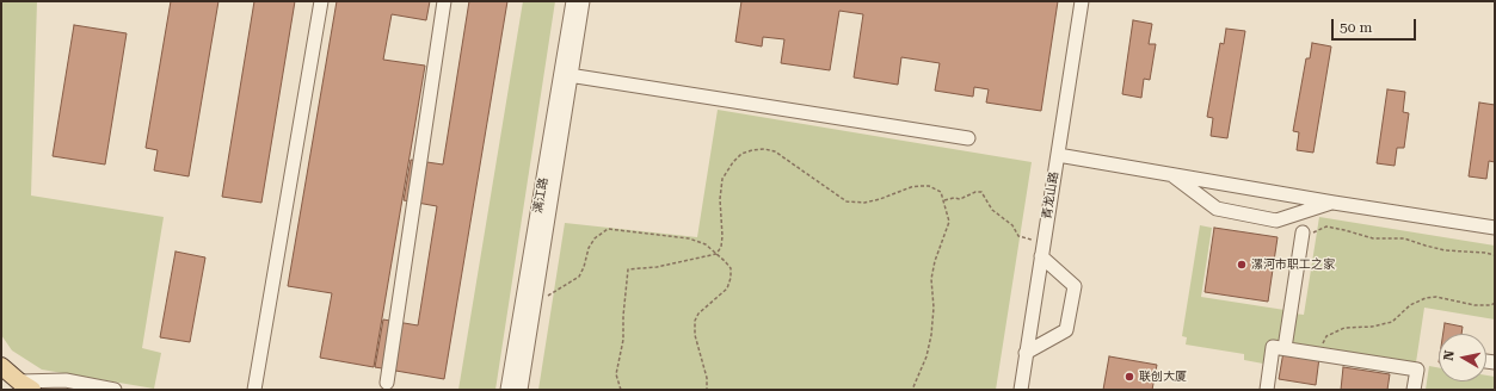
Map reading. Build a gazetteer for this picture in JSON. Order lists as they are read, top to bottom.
{
  "streets": {
    "street": ["漓江路", "青龙山路"]
  },
  "places": ["漯河市职工之家", "联创大厦"],
  "scale_bar": "50 m",
  "north": "left"
}
